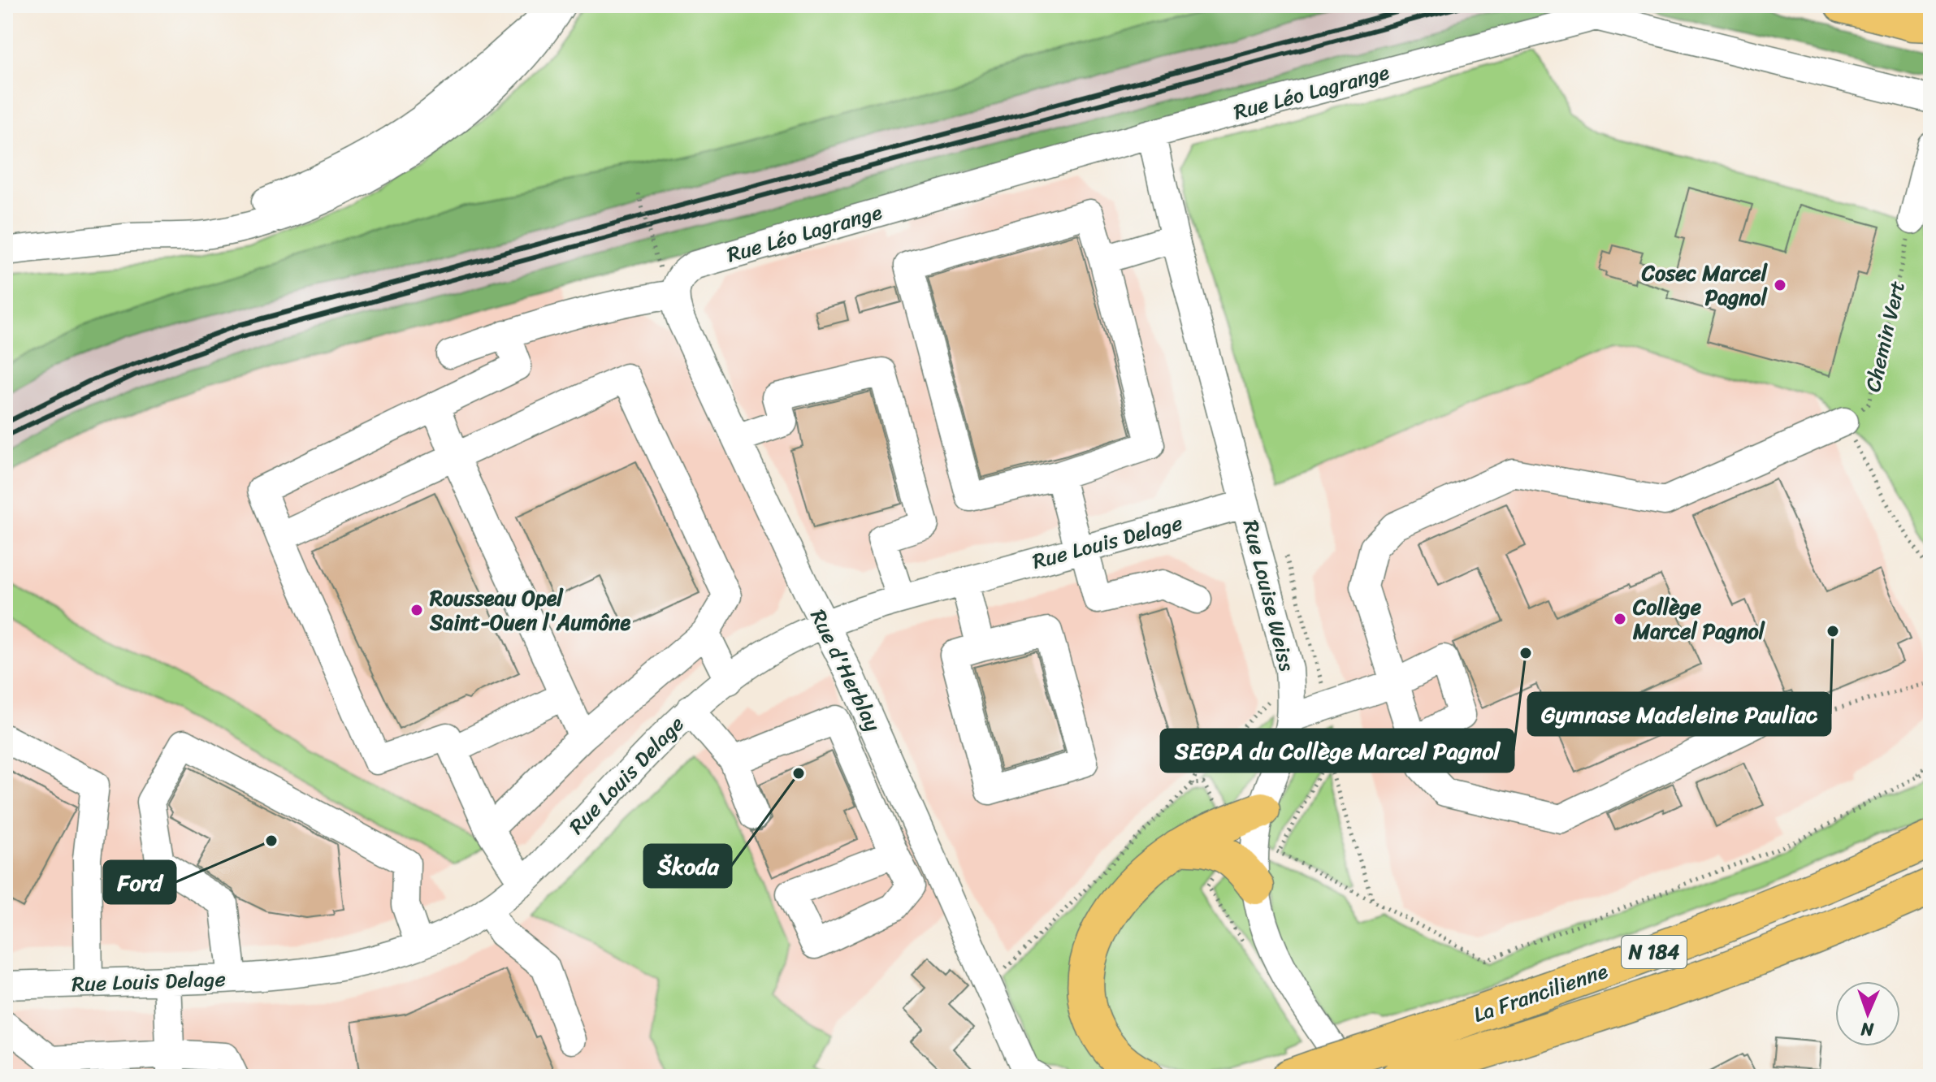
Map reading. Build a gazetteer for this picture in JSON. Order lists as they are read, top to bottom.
{
  "streets": {
    "highway": ["N 184", "La Francilienne"],
    "street": [
      "Rue Léo Lagrange",
      "Rue Louis Delage",
      "Rue Louise Weiss",
      "Rue d'Herblay"
    ],
    "path": ["Chemin Vert"]
  },
  "crossings": [
    ["Rue Léo Lagrange", "Rue Louise Weiss"],
    ["Rue Léo Lagrange", "Rue d'Herblay"],
    ["Rue Louis Delage", "Rue Louise Weiss"],
    ["Rue Louis Delage", "Rue d'Herblay"]
  ],
  "places": [
    "Cosec Marcel Pagnol",
    "Rousseau Opel Saint-Ouen l'Aumône",
    "Collège Marcel Pagnol",
    "Gymnase Madeleine Pauliac",
    "SEGPA du Collège Marcel Pagnol",
    "Škoda",
    "Ford"
  ],
  "north": "bottom"
}
